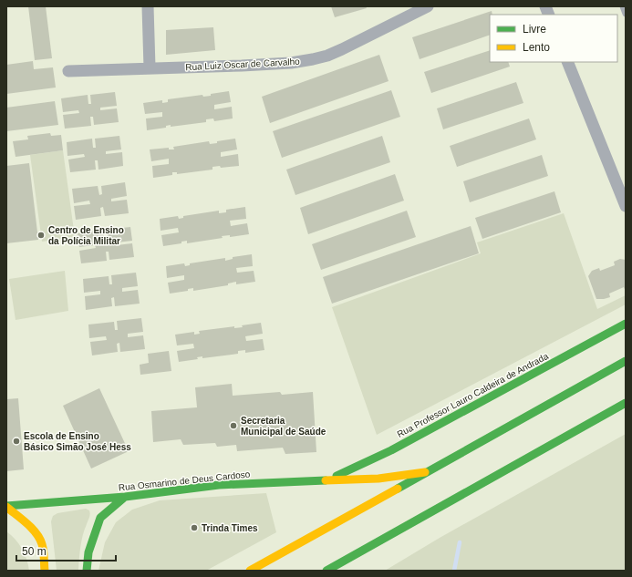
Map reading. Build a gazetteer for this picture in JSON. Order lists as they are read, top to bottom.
{
  "streets": {
    "main road": ["Rua Professor Lauro Caldeira de Andrada", "Rua Osmarino de Deus Cardoso"],
    "street": ["Rua Luiz Oscar de Carvalho"]
  },
  "crossings": [
    ["Rua Professor Lauro Caldeira de Andrada", "Rua Osmarino de Deus Cardoso"]
  ],
  "places": [
    "Centro de Ensino da Polícia Militar",
    "Secretaria Municipal de Saúde",
    "Escola de Ensino Básico Simão José Hess",
    "Trinda Times"
  ],
  "legend": ["Livre", "Lento"],
  "scale_bar": "50 m"
}
